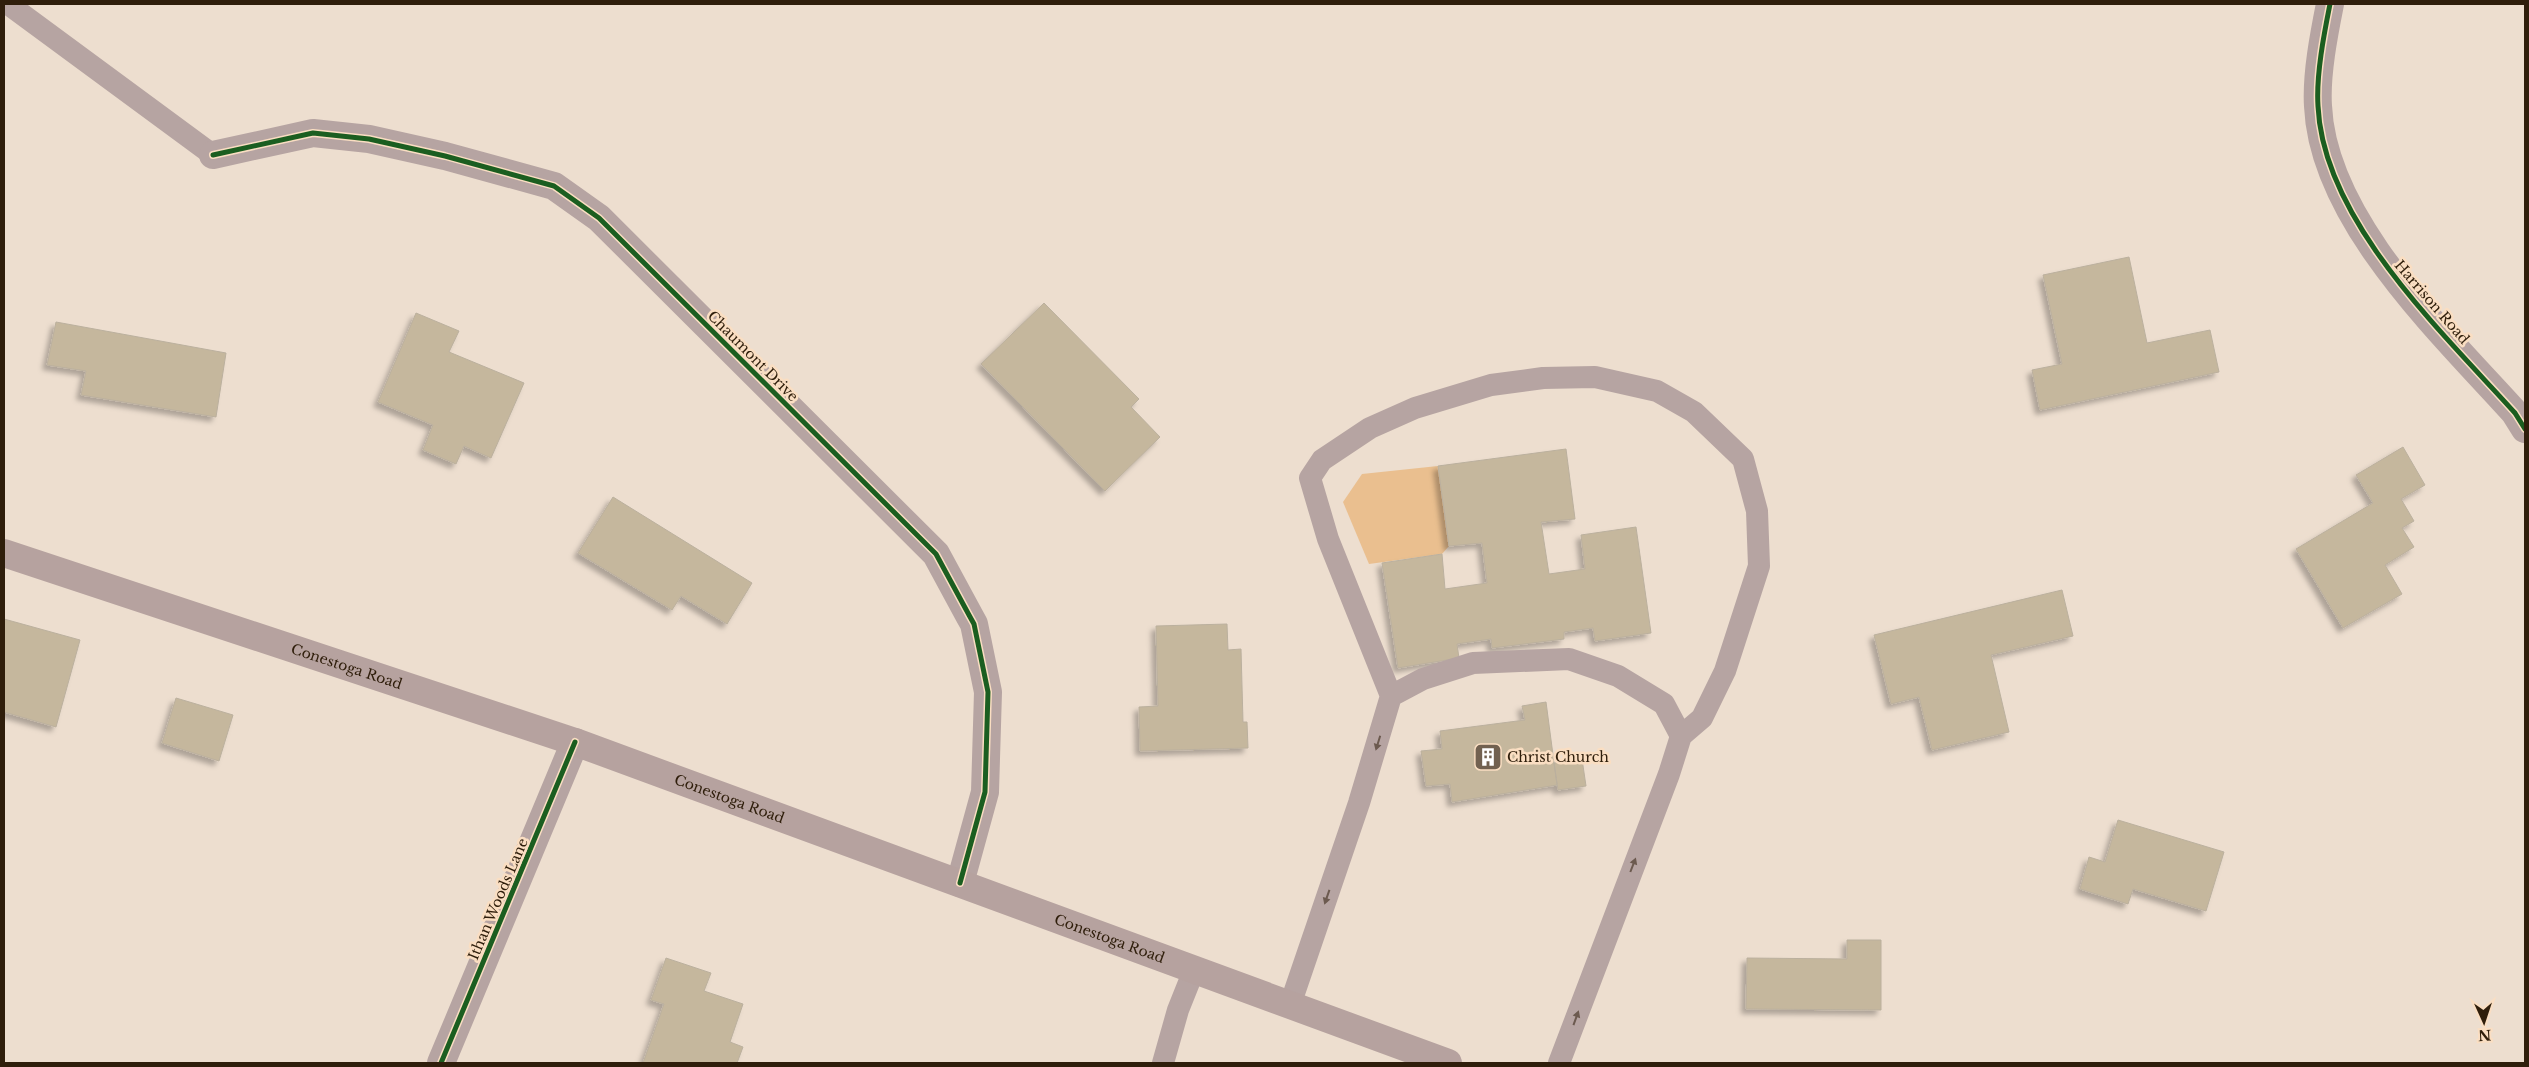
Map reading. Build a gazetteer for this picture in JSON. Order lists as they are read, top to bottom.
{
  "streets": {
    "main road": ["Conestoga Road"],
    "street": ["Harrison Road", "Chaumont Drive", "Ithan Woods Lane"]
  },
  "crossings": [
    ["Chaumont Drive", "Conestoga Road"],
    ["Conestoga Road", "Ithan Woods Lane"]
  ],
  "places": {
    "building": ["Christ Church"]
  },
  "north": "bottom"
}
